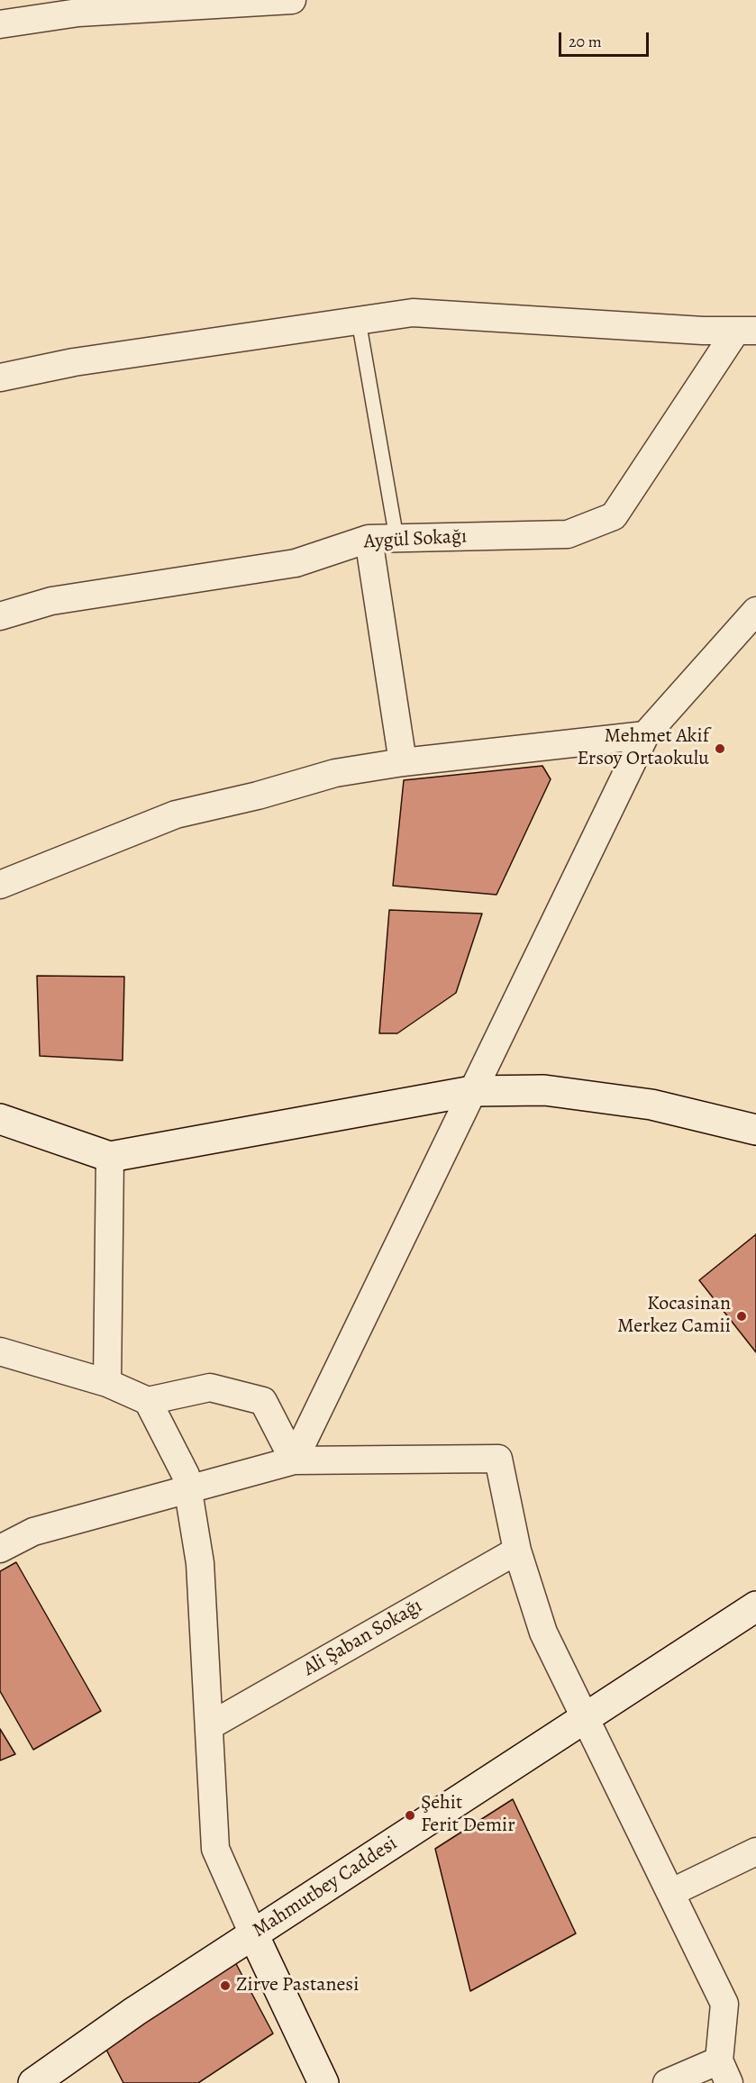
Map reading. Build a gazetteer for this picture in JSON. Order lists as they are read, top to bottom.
{
  "streets": {
    "street": ["Aygül Sokağı", "Ali Şaban Sokağı", "Mahmutbey Caddesi"]
  },
  "places": [
    "Mehmet Akif Ersoy Ortaokulu",
    "Kocasinan Merkez Camii",
    "Şehit Ferit Demir",
    "Zirve Pastanesi"
  ],
  "scale_bar": "20 m"
}
